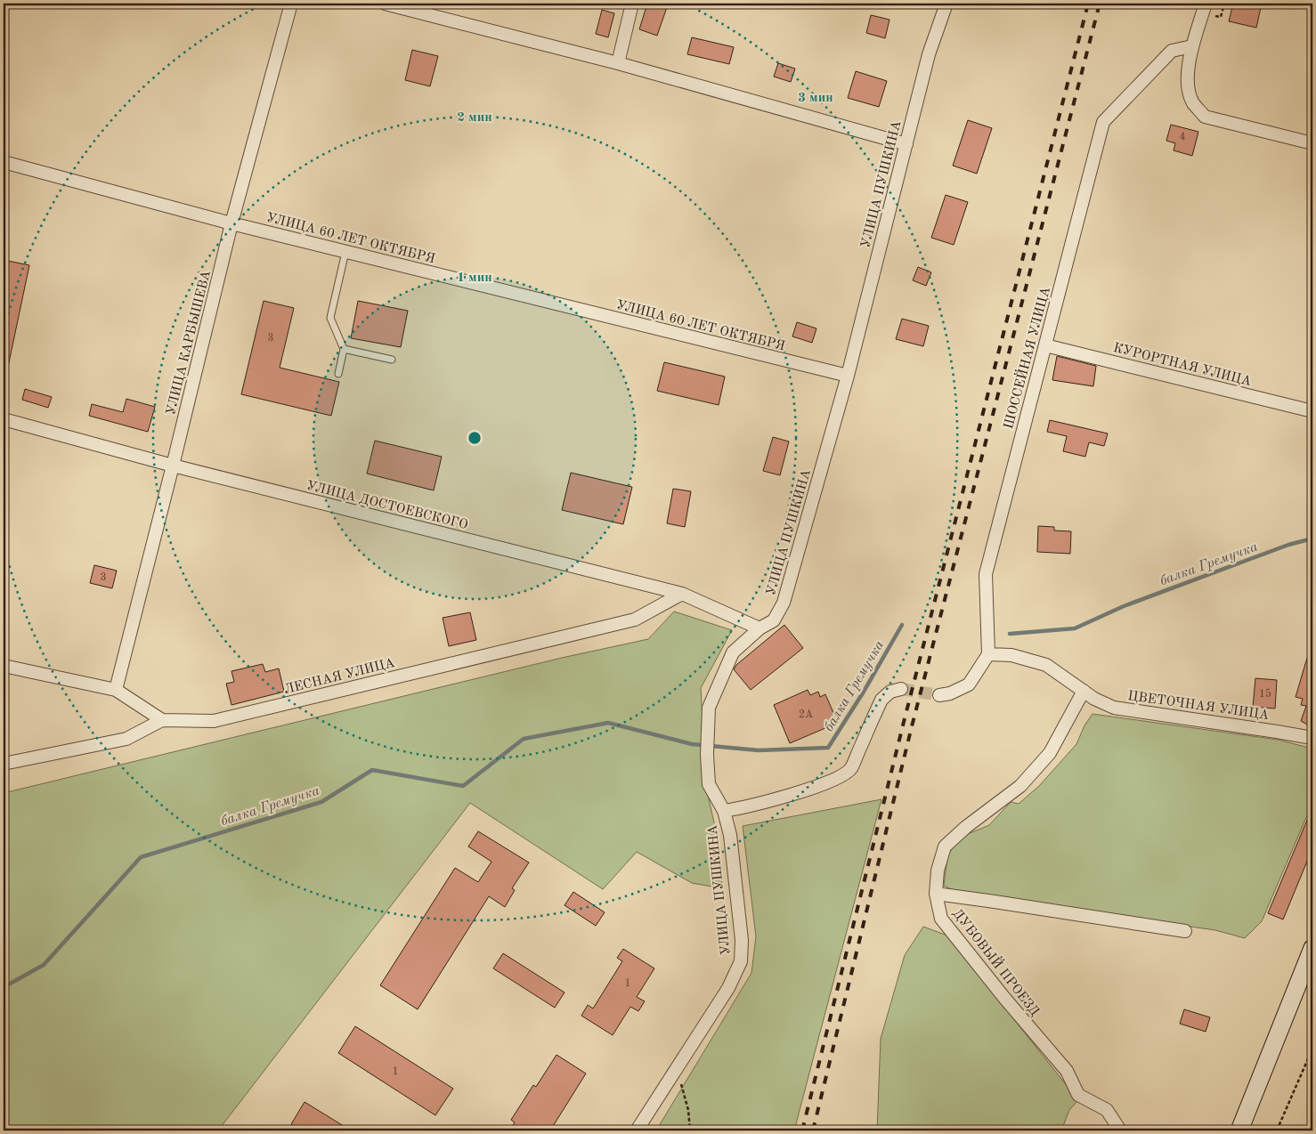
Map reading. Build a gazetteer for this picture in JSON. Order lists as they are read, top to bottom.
{
  "streets": {
    "street": [
      "УЛИЦА ПУШКИНА",
      "УЛИЦА 60 ЛЕТ ОКТЯБРЯ",
      "УЛИЦА КАРБЫШЕВА",
      "ШОССЕЙНАЯ УЛИЦА",
      "КУРОРТНАЯ УЛИЦА",
      "УЛИЦА ДОСТОЕВСКОГО",
      "ЛЕСНАЯ УЛИЦА",
      "ЦВЕТОЧНАЯ УЛИЦА",
      "ДУБОВЫЙ ПРОЕЗД"
    ]
  },
  "crossings": [
    ["УЛИЦА ПУШКИНА", "УЛИЦА 60 ЛЕТ ОКТЯБРЯ"],
    ["УЛИЦА ПУШКИНА", "УЛИЦА ДОСТОЕВСКОГО"],
    ["УЛИЦА 60 ЛЕТ ОКТЯБРЯ", "УЛИЦА КАРБЫШЕВА"],
    ["УЛИЦА КАРБЫШЕВА", "УЛИЦА ДОСТОЕВСКОГО"],
    ["ШОССЕЙНАЯ УЛИЦА", "КУРОРТНАЯ УЛИЦА"],
    ["ШОССЕЙНАЯ УЛИЦА", "ЦВЕТОЧНАЯ УЛИЦА"],
    ["УЛИЦА ДОСТОЕВСКОГО", "ЛЕСНАЯ УЛИЦА"]
  ],
  "water": ["балка Гремучка"],
  "house_numbers": [
    "4",
    "3",
    "3",
    "15",
    "2А",
    "1",
    "1"
  ],
  "rings": ["3 мин", "2 мин", "1 мин"]
}
